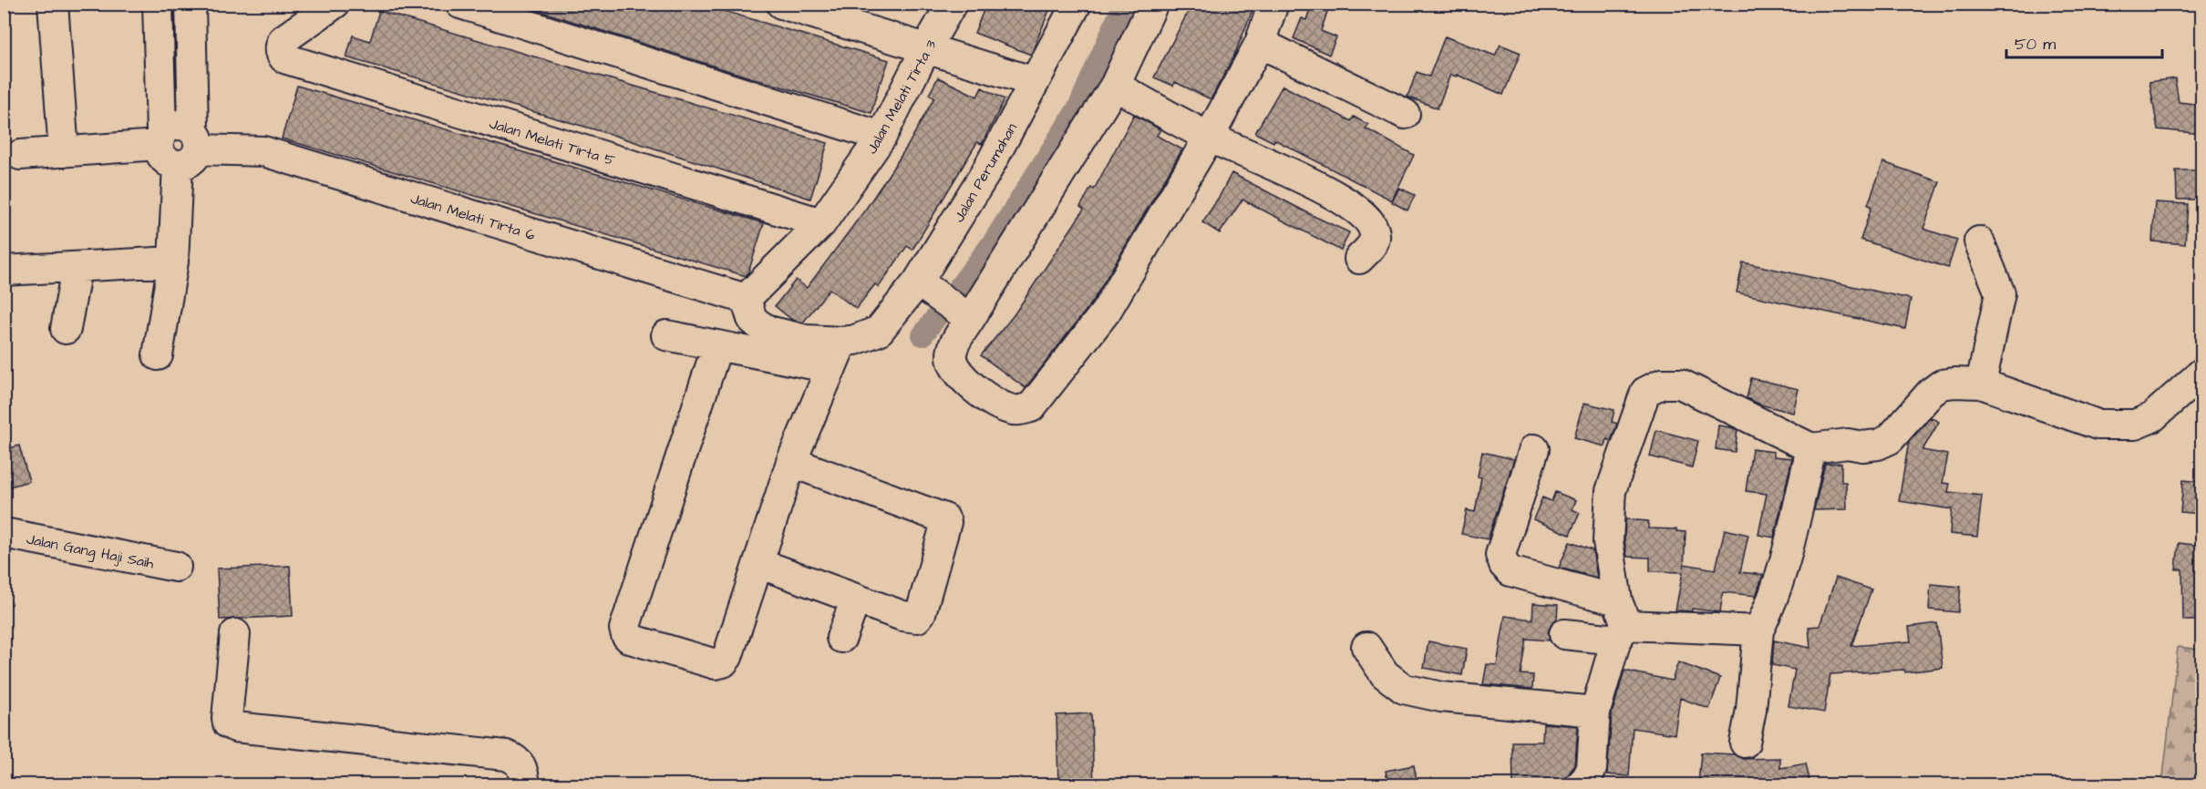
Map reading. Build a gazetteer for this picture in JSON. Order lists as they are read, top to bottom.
{
  "streets": {
    "street": [
      "Jalan Melati Tirta 3",
      "Jalan Melati Tirta 5",
      "Jalan Perumahan",
      "Jalan Melati Tirta 6",
      "Jalan Gang Haji Saih"
    ]
  },
  "crossings": [
    ["Jalan Melati Tirta 3", "Jalan Melati Tirta 5"],
    ["Jalan Melati Tirta 3", "Jalan Melati Tirta 6"]
  ],
  "scale_bar": "50 m"
}
